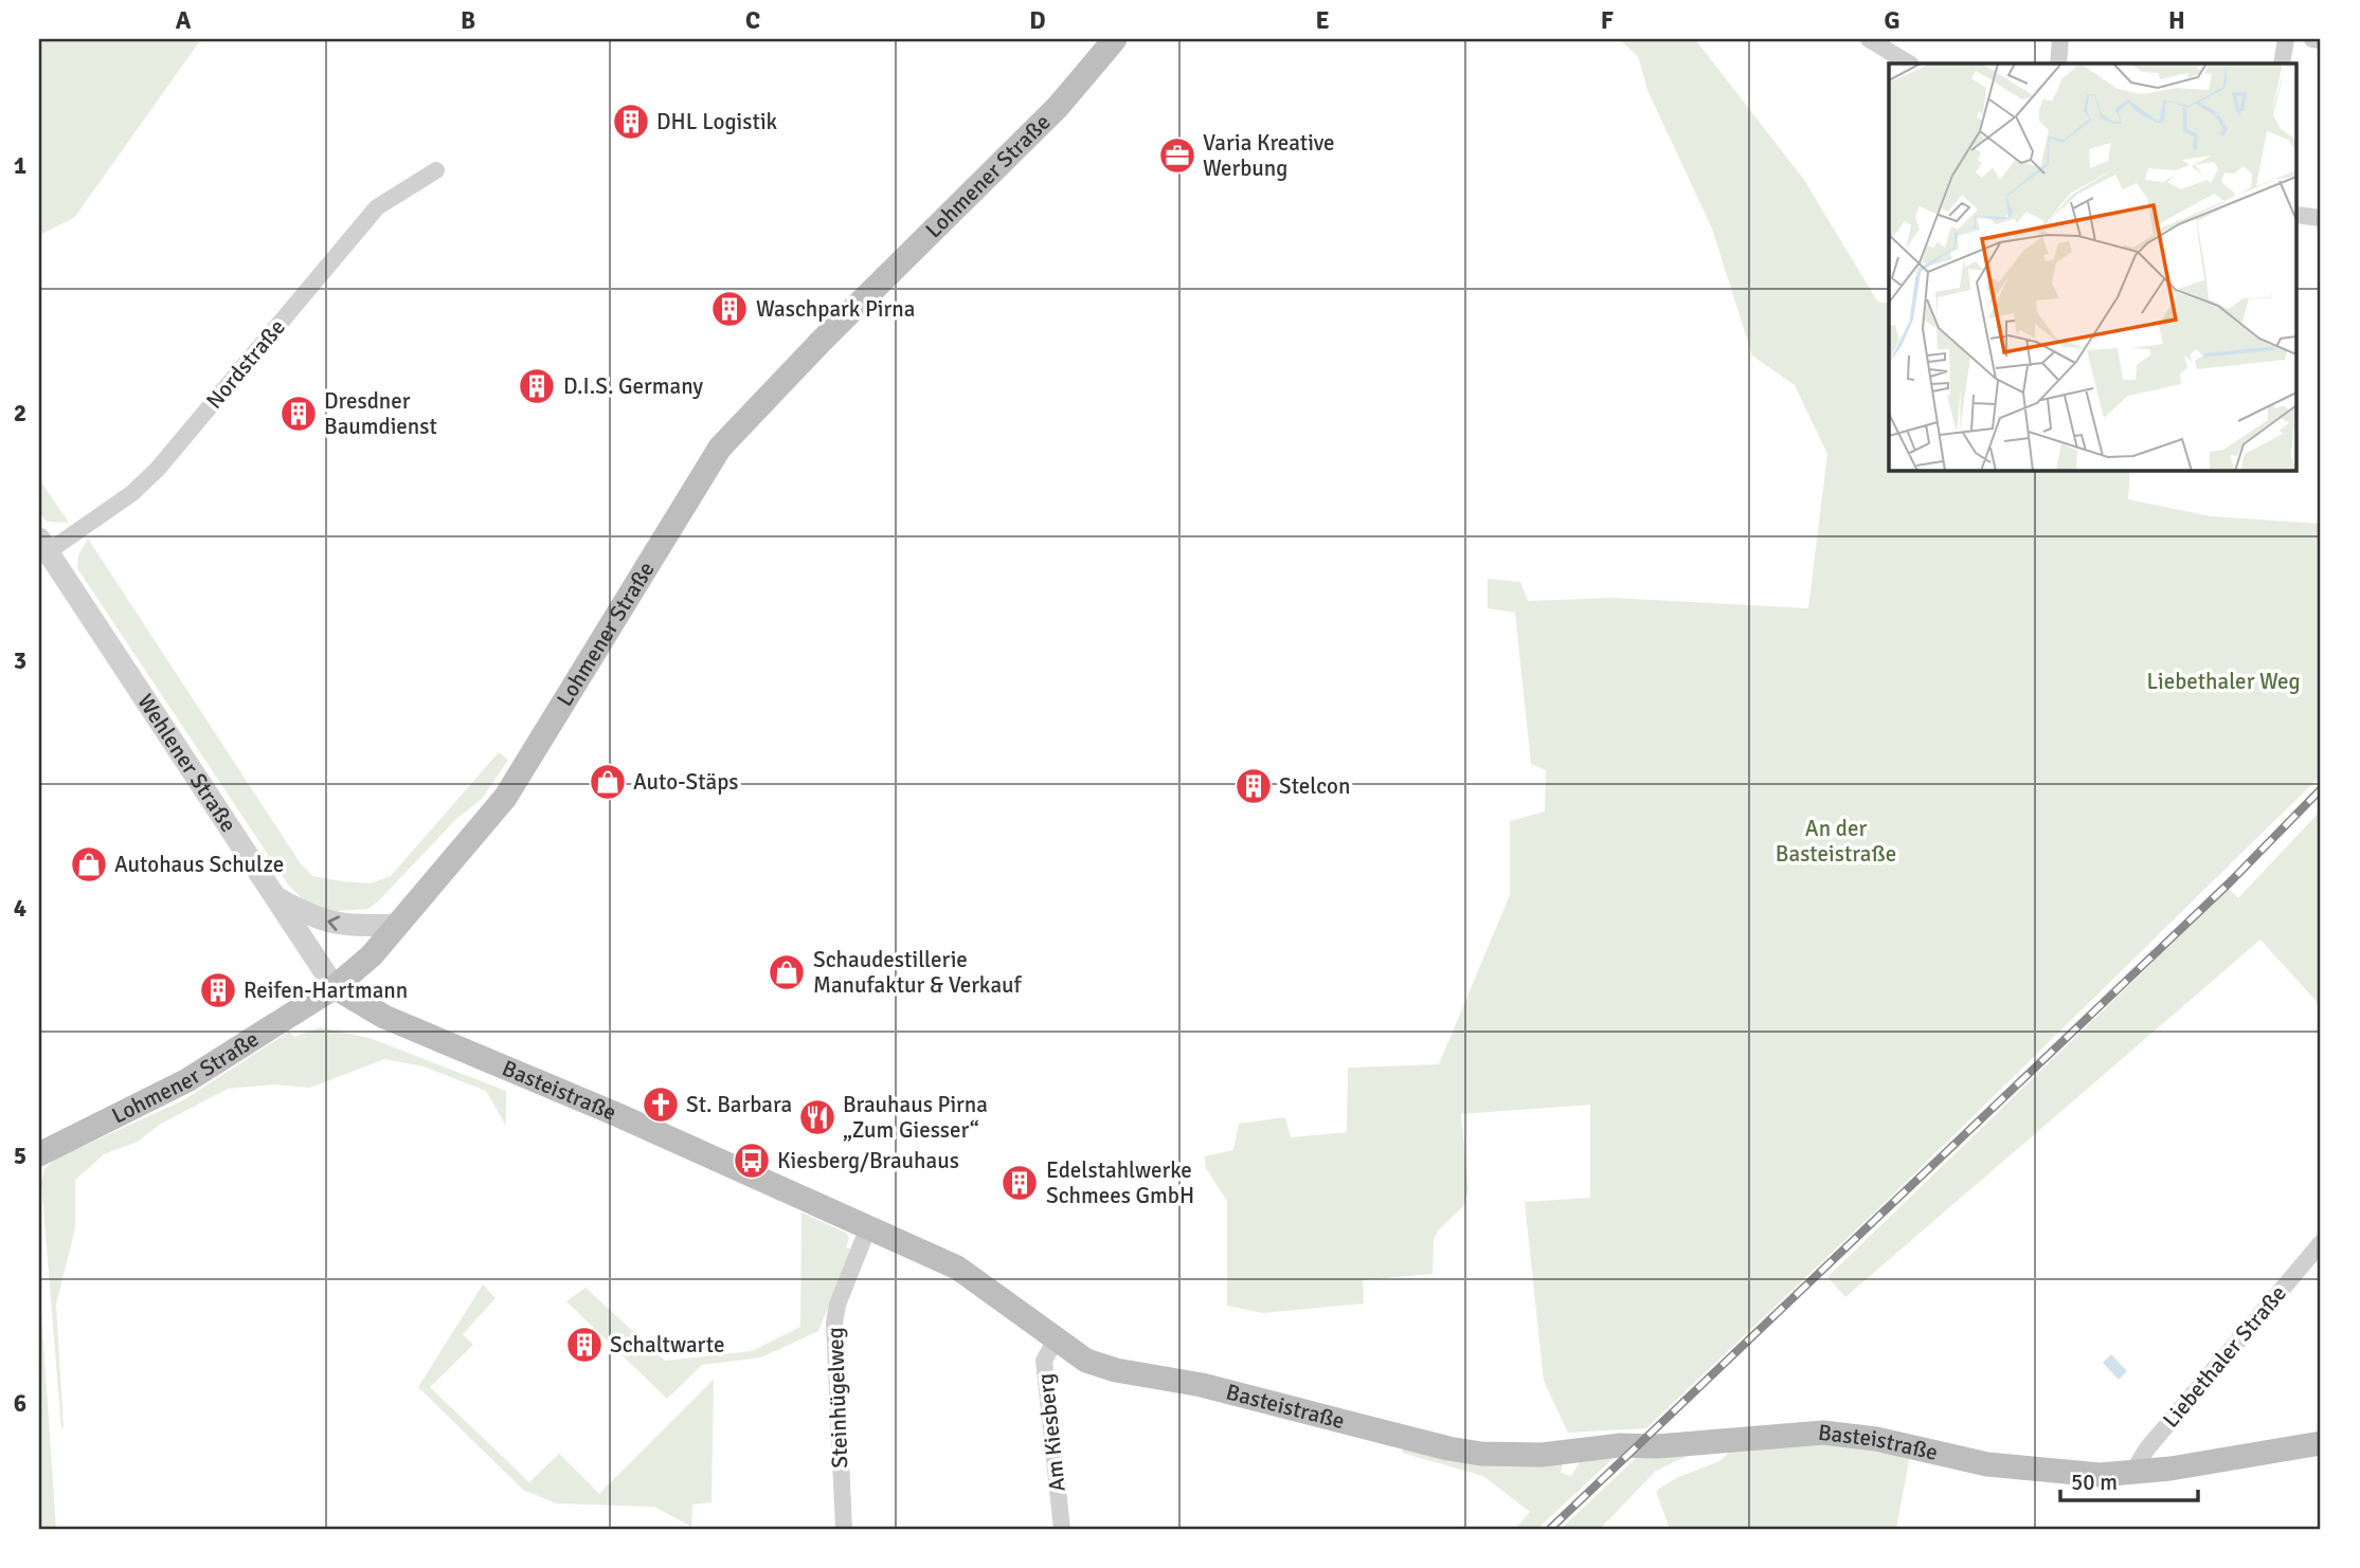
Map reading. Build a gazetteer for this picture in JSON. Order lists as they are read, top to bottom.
{
  "streets": {
    "main road": ["Lohmener Straße", "Basteistraße"],
    "street": [
      "Nordstraße",
      "Wehlener Straße",
      "Liebethaler Straße",
      "Steinhügelweg",
      "Am Kiesberg"
    ]
  },
  "crossings": [
    ["Lohmener Straße", "Wehlener Straße"],
    ["Lohmener Straße", "Basteistraße"],
    ["Nordstraße", "Wehlener Straße"],
    ["Wehlener Straße", "Basteistraße"],
    ["Basteistraße", "Liebethaler Straße"],
    ["Basteistraße", "Steinhügelweg"],
    ["Basteistraße", "Am Kiesberg"]
  ],
  "parks": ["Liebethaler Weg", "An der Basteistraße"],
  "places": {
    "building": [
      "DHL Logistik",
      "Waschpark Pirna",
      "D.I.S. Germany",
      "Dresdner Baumdienst",
      "Stelcon",
      "Reifen-Hartmann",
      "Edelstahlwerke Schmees GmbH",
      "Schaltwarte"
    ],
    "office": ["Varia Kreative Werbung"],
    "shop": ["Auto-Stäps", "Autohaus Schulze", "Schaudestillerie Manufaktur & Verkauf"],
    "church": ["St. Barbara"],
    "restaurant": ["Brauhaus Pirna „Zum Giesser“"],
    "bus stop": ["Kiesberg/Brauhaus"]
  },
  "scale_bar": "50 m",
  "grid": {
    "columns": [
      "A",
      "B",
      "C",
      "D",
      "E",
      "F",
      "G",
      "H"
    ],
    "rows": [
      "1",
      "2",
      "3",
      "4",
      "5",
      "6"
    ]
  }
}
